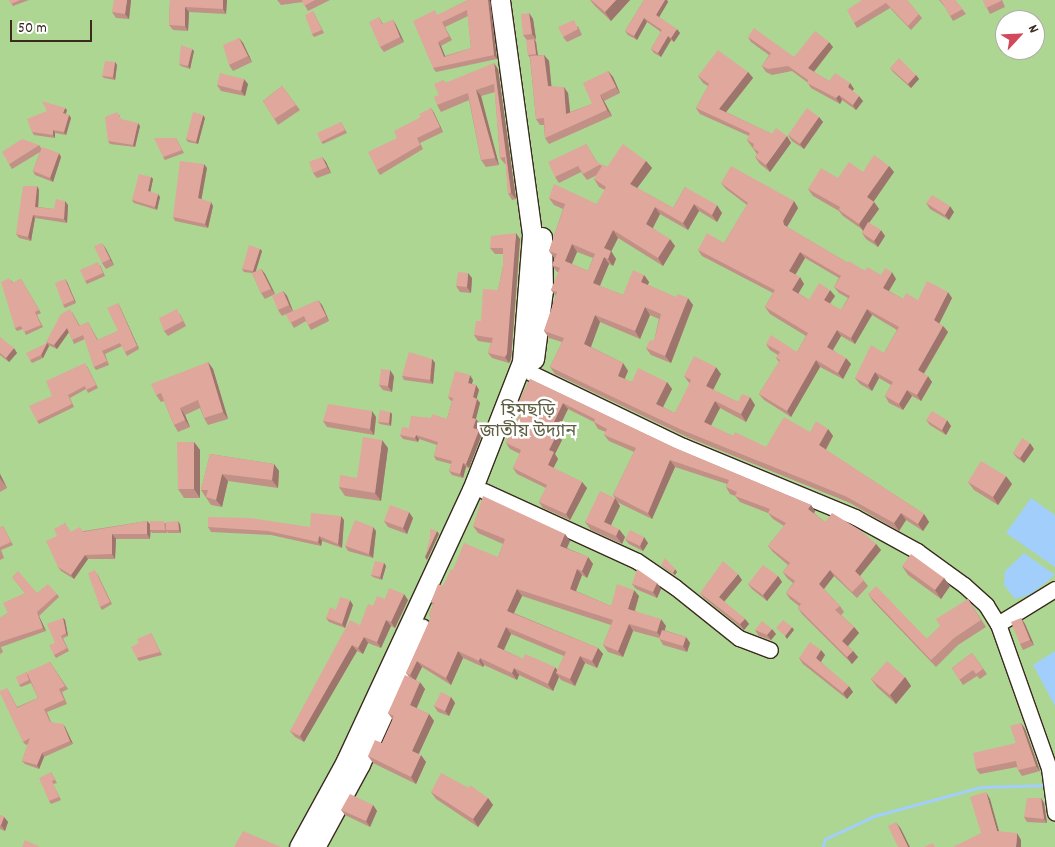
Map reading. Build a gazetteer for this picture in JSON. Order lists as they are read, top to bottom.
{
  "parks": ["হিমছড়ি জাতীয় উদ্যান"],
  "scale_bar": "50 m",
  "north": "top right"
}
